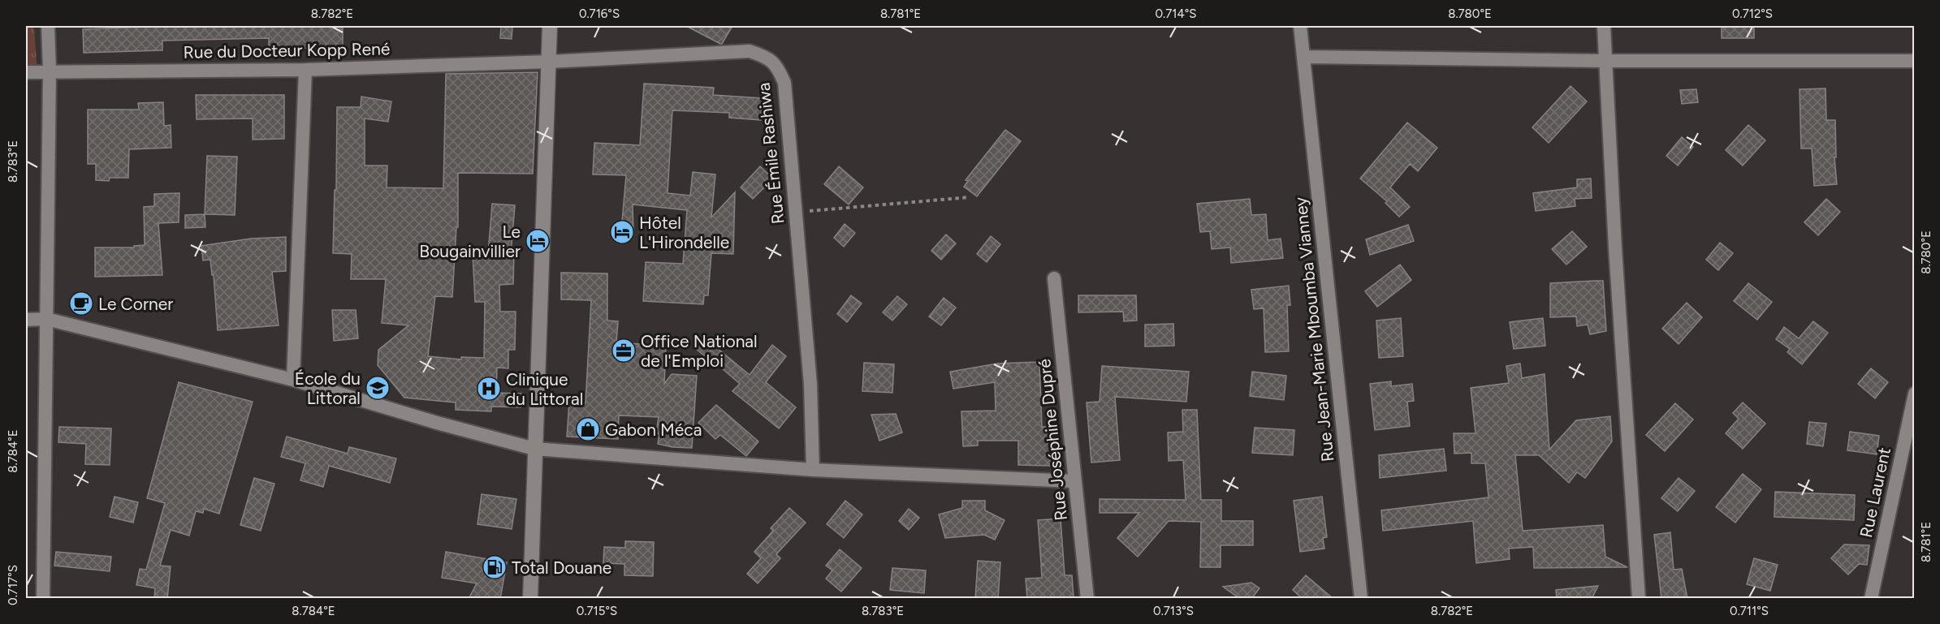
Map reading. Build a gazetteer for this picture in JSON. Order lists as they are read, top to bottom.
{
  "streets": {
    "street": [
      "Rue du Docteur Kopp René",
      "Rue Émile Rashiwa",
      "Rue Jean-Marie Mboumba Vianney",
      "Rue Joséphine Dupré",
      "Rue Laurent"
    ]
  },
  "crossings": [
    ["Rue du Docteur Kopp René", "Rue Émile Rashiwa"]
  ],
  "places": {
    "hotel": ["Hôtel L'Hirondelle", "Le Bougainvillier"],
    "cafe": ["Le Corner"],
    "office": ["Office National de l'Emploi"],
    "school or university": ["École du Littoral"],
    "hospital": ["Clinique du Littoral"],
    "shop": ["Gabon Méca"],
    "fuel station": ["Total Douane"]
  },
  "coordinates": [
    "8.782°E",
    "0.716°S",
    "8.781°E",
    "0.714°S",
    "8.780°E",
    "0.712°S",
    "8.783°E",
    "8.784°E",
    "0.717°S",
    "0.715°S",
    "0.713°S",
    "0.711°S"
  ]
}
